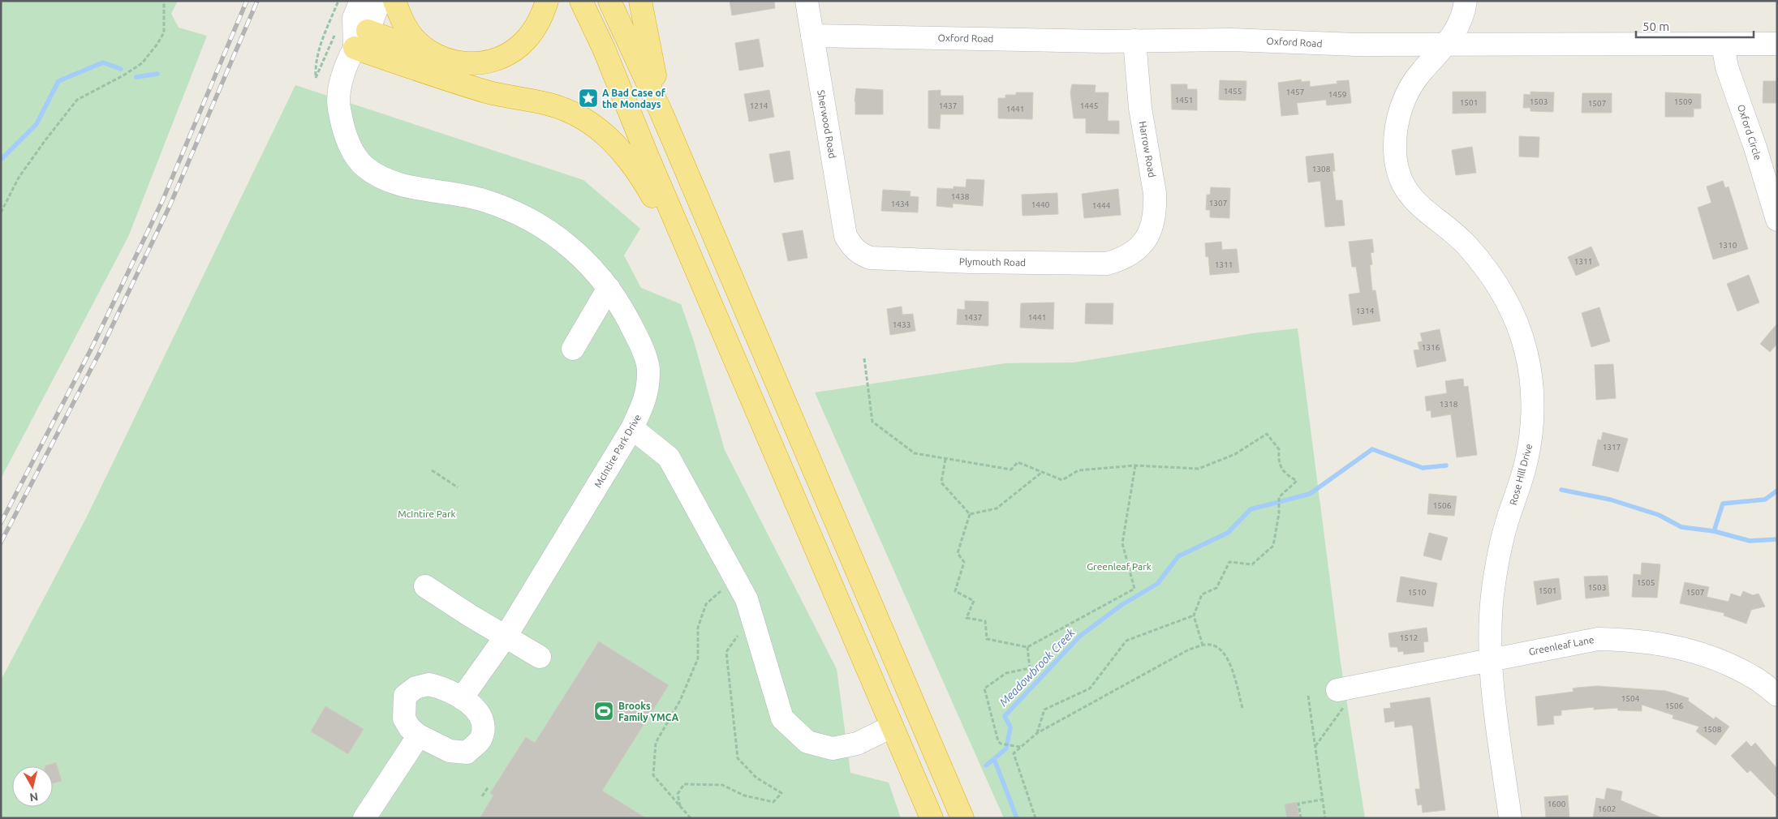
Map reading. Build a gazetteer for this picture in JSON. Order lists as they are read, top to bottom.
{
  "streets": {
    "street": [
      "Oxford Road",
      "Sherwood Road",
      "Oxford Circle",
      "Harrow Road",
      "Plymouth Road",
      "McIntire Park Drive",
      "Rose Hill Drive",
      "Greenleaf Lane"
    ]
  },
  "crossings": [
    ["Oxford Road", "Sherwood Road"],
    ["Oxford Road", "Oxford Circle"],
    ["Oxford Road", "Harrow Road"],
    ["Oxford Road", "Rose Hill Drive"],
    ["Sherwood Road", "Plymouth Road"],
    ["Harrow Road", "Plymouth Road"],
    ["Rose Hill Drive", "Greenleaf Lane"]
  ],
  "water": ["Meadowbrook Creek"],
  "parks": ["McIntire Park", "Greenleaf Park"],
  "places": {
    "place": ["A Bad Case of the Mondays"],
    "sports": ["Brooks Family YMCA"]
  },
  "house_numbers": [
    "1455",
    "1457",
    "1459",
    "1451",
    "1503",
    "1509",
    "1501",
    "1507",
    "1214",
    "1437",
    "1445",
    "1441",
    "1308",
    "1438",
    "1307",
    "1434",
    "1440",
    "1444",
    "1310",
    "1311",
    "1311",
    "1314",
    "1437",
    "1441",
    "1433",
    "1316",
    "1318",
    "1317",
    "1506",
    "1505",
    "1503",
    "1501",
    "1510",
    "1507",
    "1512",
    "1504",
    "1506",
    "1508",
    "1600",
    "1602"
  ],
  "scale_bar": "50 m",
  "north": "bottom"
}
